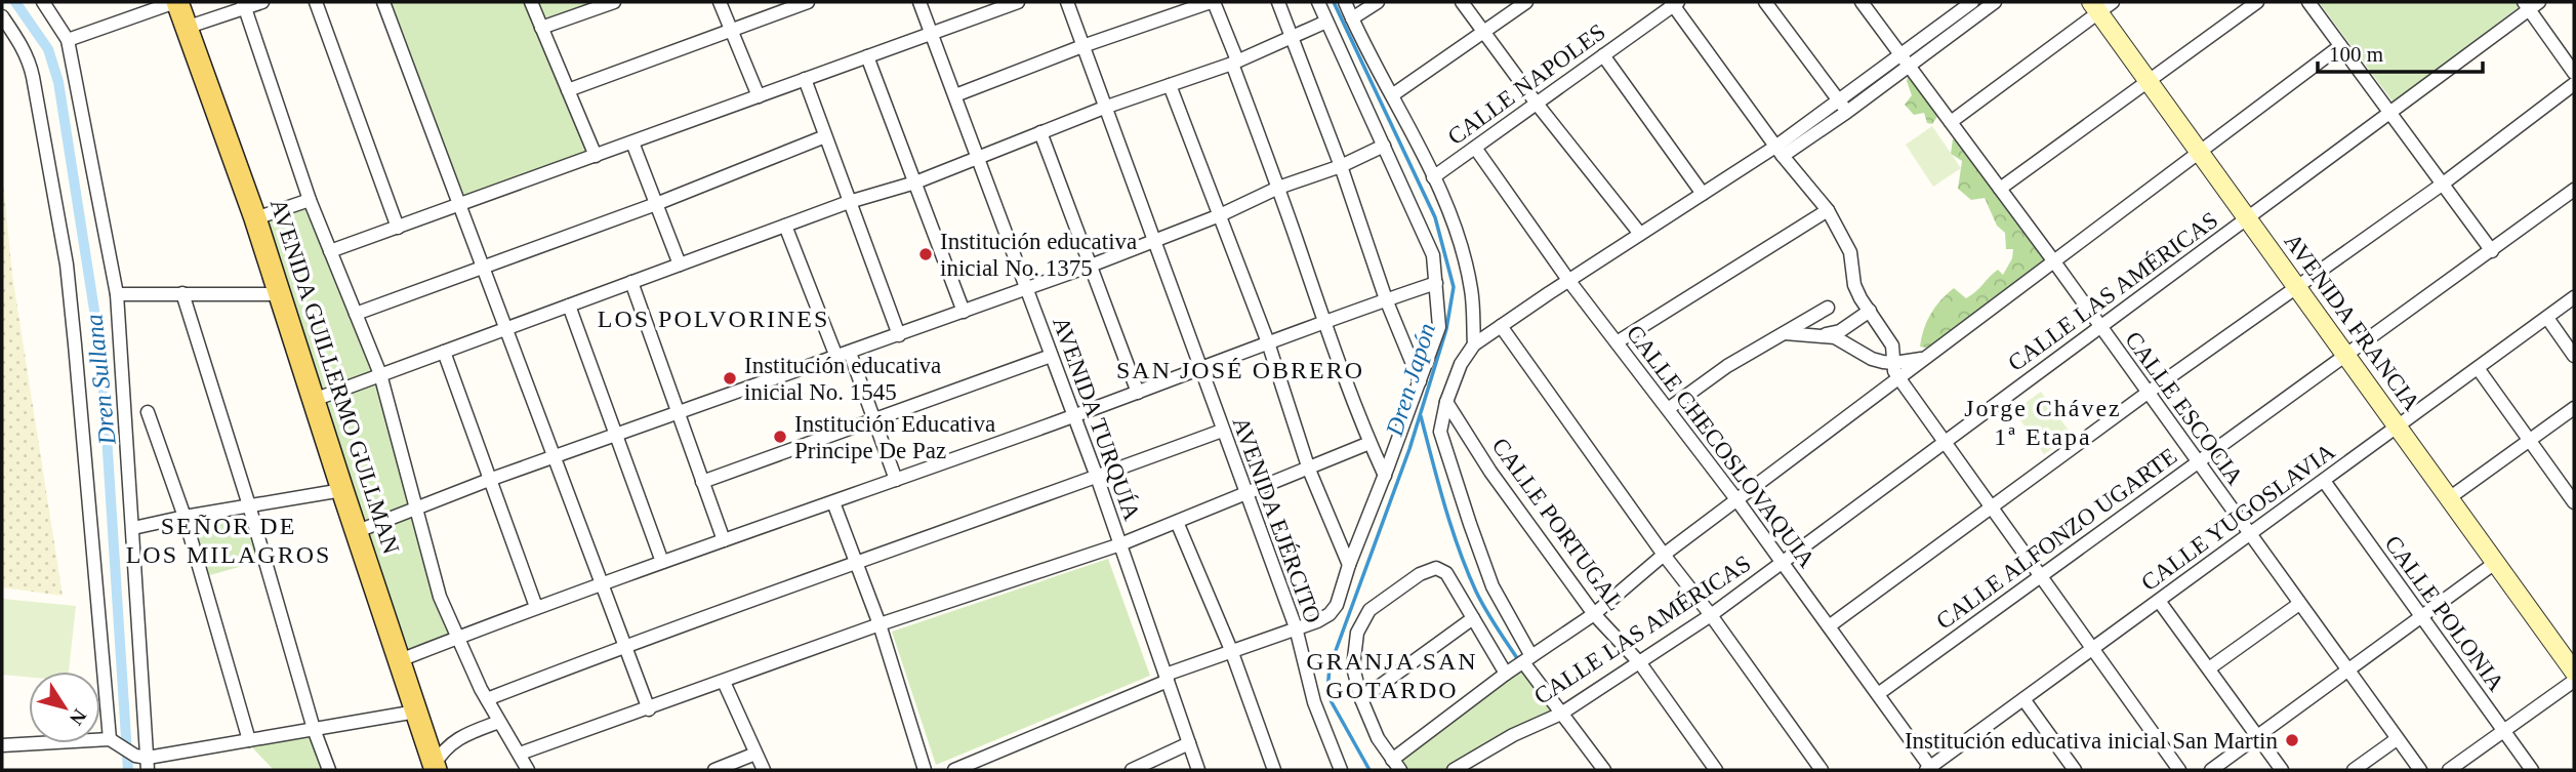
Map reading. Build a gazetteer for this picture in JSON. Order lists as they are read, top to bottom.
{
  "streets": {
    "main road": ["AVENIDA GUILLERMO GULLMAN"],
    "street": [
      "CALLE NAPOLES",
      "CALLE LAS AMÉRICAS",
      "AVENIDA FRANCIA",
      "CALLE ESCOCIA",
      "AVENIDA TURQUÍA",
      "CALLE CHECOSLOVAQUIA",
      "CALLE YUGOSLAVIA",
      "AVENIDA EJÉRCITO",
      "CALLE PORTUGAL",
      "CALLE ALFONZO UGARTE",
      "CALLE POLONIA"
    ]
  },
  "crossings": [
    ["CALLE NAPOLES", "CALLE CHECOSLOVAQUIA"],
    ["CALLE LAS AMÉRICAS", "AVENIDA FRANCIA"],
    ["CALLE LAS AMÉRICAS", "CALLE ESCOCIA"],
    ["CALLE LAS AMÉRICAS", "CALLE CHECOSLOVAQUIA"],
    ["CALLE LAS AMÉRICAS", "CALLE PORTUGAL"],
    ["AVENIDA FRANCIA", "CALLE YUGOSLAVIA"],
    ["AVENIDA FRANCIA", "CALLE ALFONZO UGARTE"],
    ["CALLE ESCOCIA", "CALLE YUGOSLAVIA"],
    ["CALLE ESCOCIA", "CALLE ALFONZO UGARTE"],
    ["CALLE CHECOSLOVAQUIA", "CALLE YUGOSLAVIA"],
    ["CALLE CHECOSLOVAQUIA", "CALLE ALFONZO UGARTE"],
    ["CALLE YUGOSLAVIA", "CALLE POLONIA"]
  ],
  "districts": [
    "LOS POLVORINES",
    "SAN JOSÉ OBRERO",
    "Jorge Chávez 1ª Etapa",
    "SEÑOR DE LOS MILAGROS",
    "GRANJA SAN GOTARDO"
  ],
  "water": ["Dren Sullana", "Dren Japón"],
  "places": [
    "Institución educativa inicial No. 1375",
    "Institución educativa inicial No. 1545",
    "Institución Educativa Principe De Paz",
    "Institución educativa inicial San Martin"
  ],
  "scale_bar": "100 m",
  "north": "bottom right"
}
